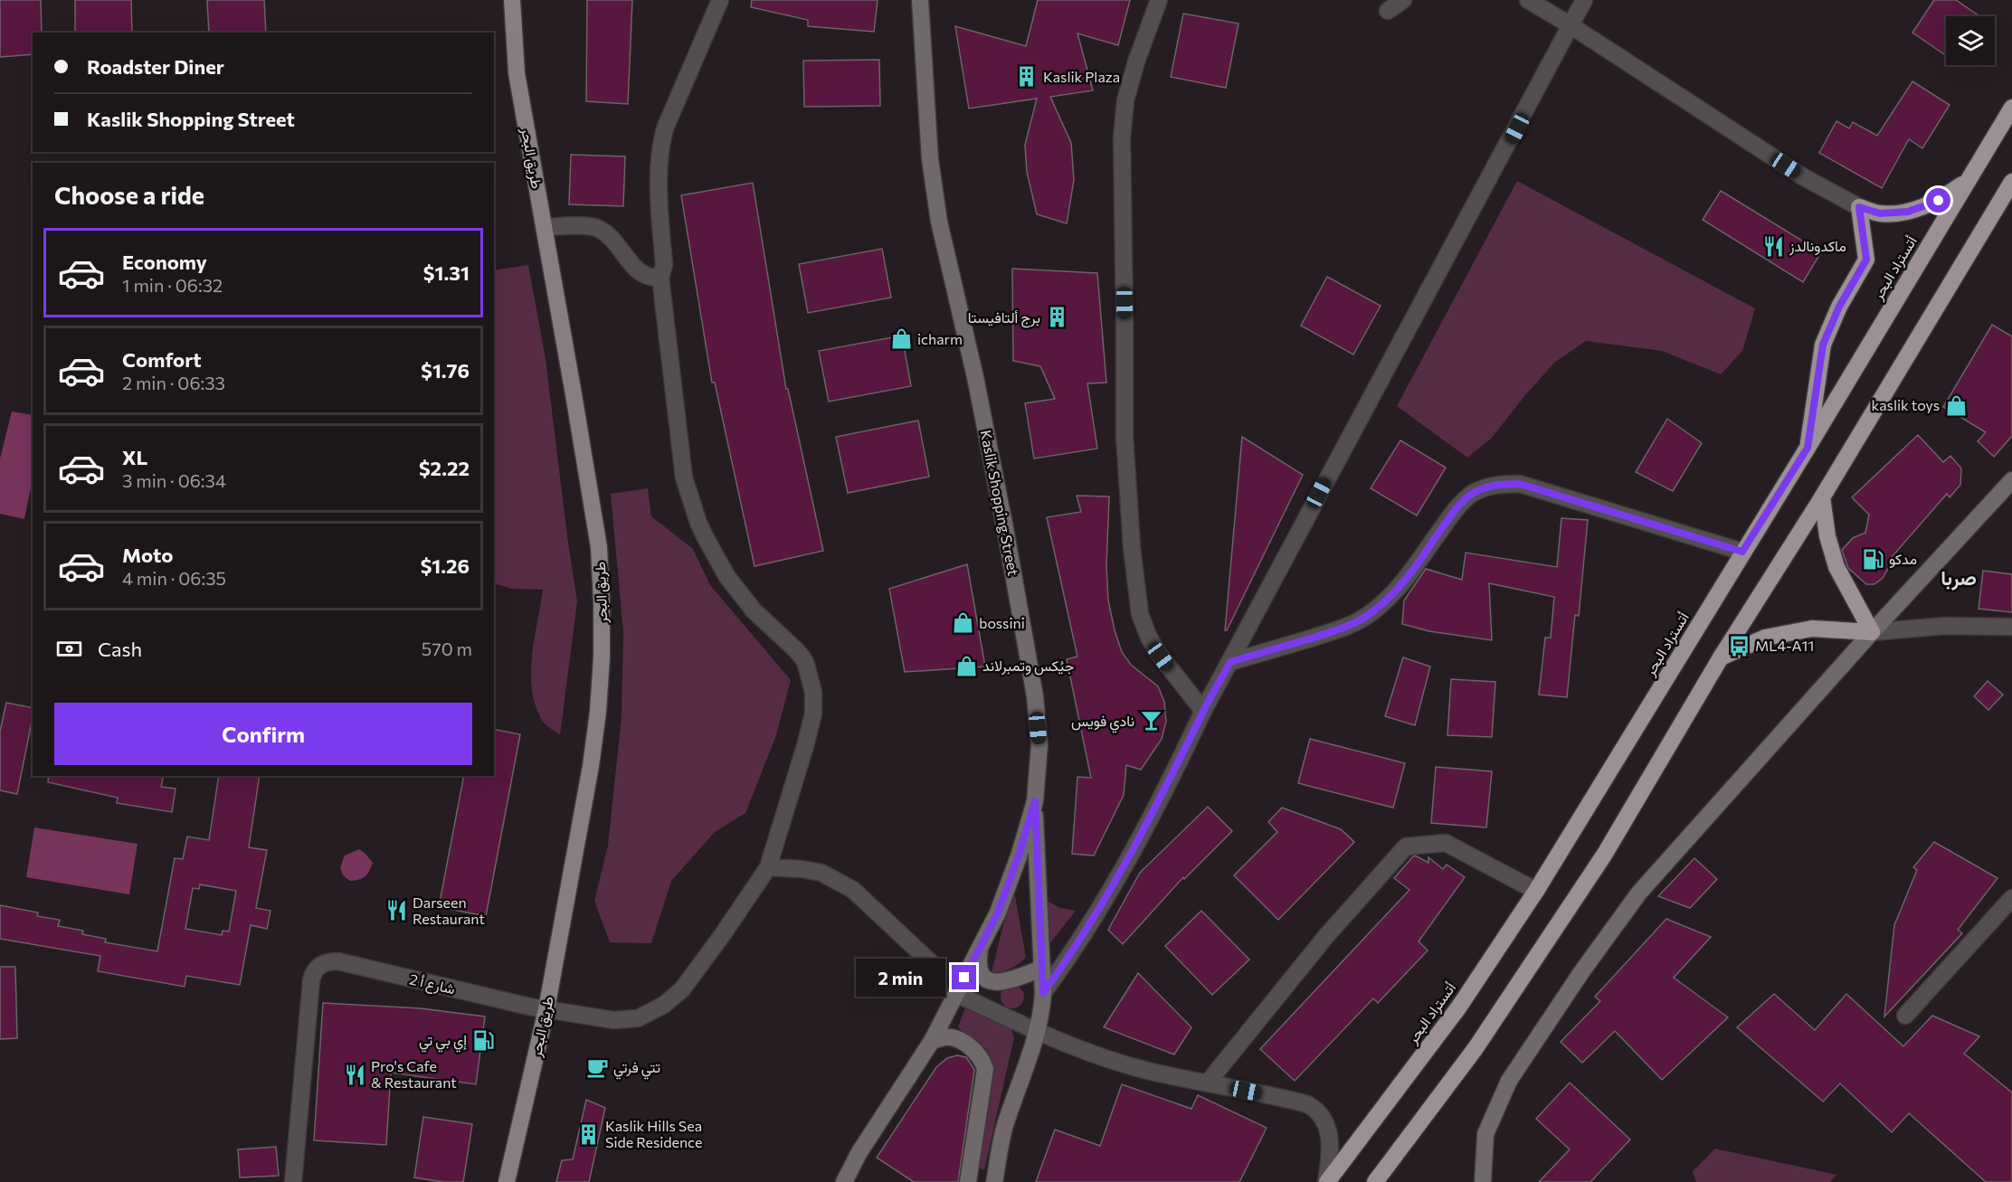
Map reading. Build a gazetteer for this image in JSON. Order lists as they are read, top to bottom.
{
  "streets": {
    "highway": ["أتستراد البحر"],
    "main road": ["طريق البحر", "Kaslik Shopping Street"],
    "street": ["شارع أ 2"]
  },
  "crossings": [
    ["طريق البحر", "شارع أ 2"]
  ],
  "districts": ["صربا"],
  "places": {
    "building": ["Kaslik Plaza", "برج ألتافيستا", "Kaslik Hills Sea Side Residence"],
    "restaurant": ["ماكدونالدز", "Darseen Restaurant", "Pro's Cafe & Restaurant"],
    "shop": [
      "icharm",
      "kaslik toys",
      "bossini",
      "جيُكس وتمبرلاند"
    ],
    "fuel station": ["مدكو", "إي بي تي"],
    "bus stop": ["ML4-A11"],
    "bar": ["نادي فويس"],
    "cafe": ["تتي فرتي"]
  },
  "page": {
    "banner": ["Roadster Diner", "Kaslik Shopping Street"],
    "heading": "Choose a ride",
    "list": [
      {
        "name": "Economy",
        "note": "1 min · 06:32",
        "value": "$1.31"
      },
      {
        "name": "Comfort",
        "note": "2 min · 06:33",
        "value": "$1.76"
      },
      {
        "name": "XL",
        "note": "3 min · 06:34",
        "value": "$2.22"
      },
      {
        "name": "Moto",
        "note": "4 min · 06:35",
        "value": "$1.26"
      }
    ],
    "pay": ["Cash", "570 m"],
    "buttons": "Confirm",
    "bubble": "2 min"
  }
}
